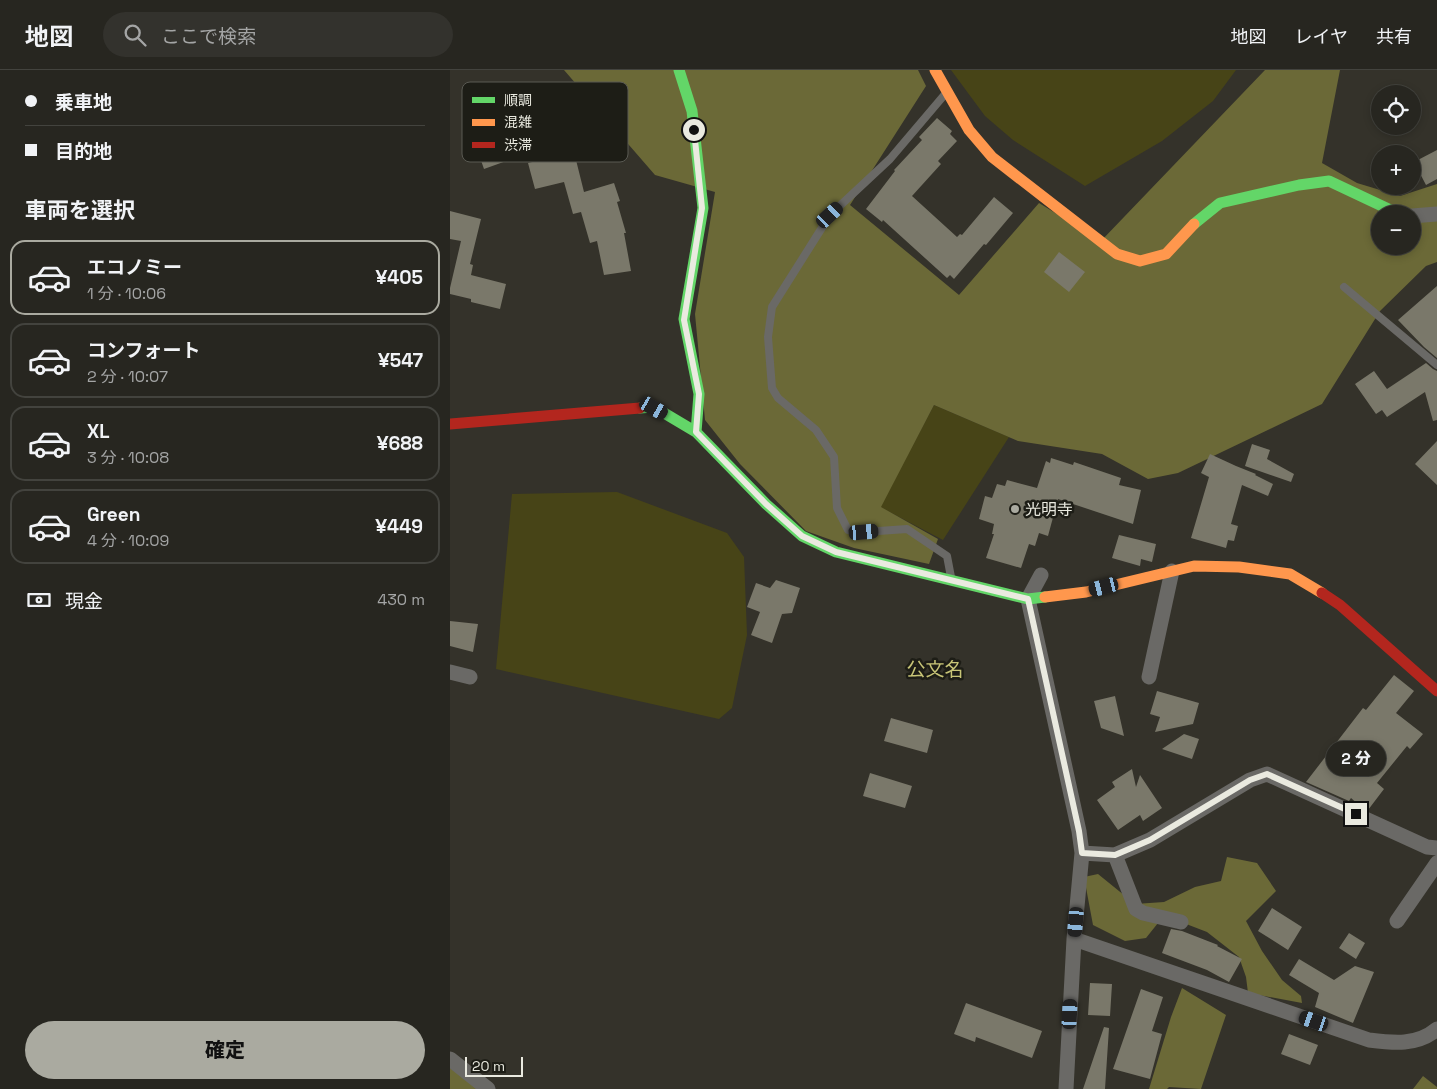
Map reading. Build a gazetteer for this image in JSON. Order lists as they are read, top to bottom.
{
  "districts": ["公文名"],
  "places": ["光明寺"],
  "legend": ["順調", "混雑", "渋滞"],
  "scale_bar": "20 m",
  "page": {
    "header": "地図",
    "search": "ここで検索",
    "nav": ["地図", "レイヤ", "共有"],
    "banner": ["乗車地", "目的地"],
    "map_buttons": ["+", "−"],
    "heading": "車両を選択",
    "list": [
      {
        "name": "エコノミー",
        "note": "1 分 · 10:06",
        "value": "¥405"
      },
      {
        "name": "コンフォート",
        "note": "2 分 · 10:07",
        "value": "¥547"
      },
      {
        "name": "XL",
        "note": "3 分 · 10:08",
        "value": "¥688"
      },
      {
        "name": "Green",
        "note": "4 分 · 10:09",
        "value": "¥449"
      }
    ],
    "pay": ["現金", "430 m"],
    "bubble": "2 分",
    "buttons": "確定",
    "scale": "20 m"
  }
}
